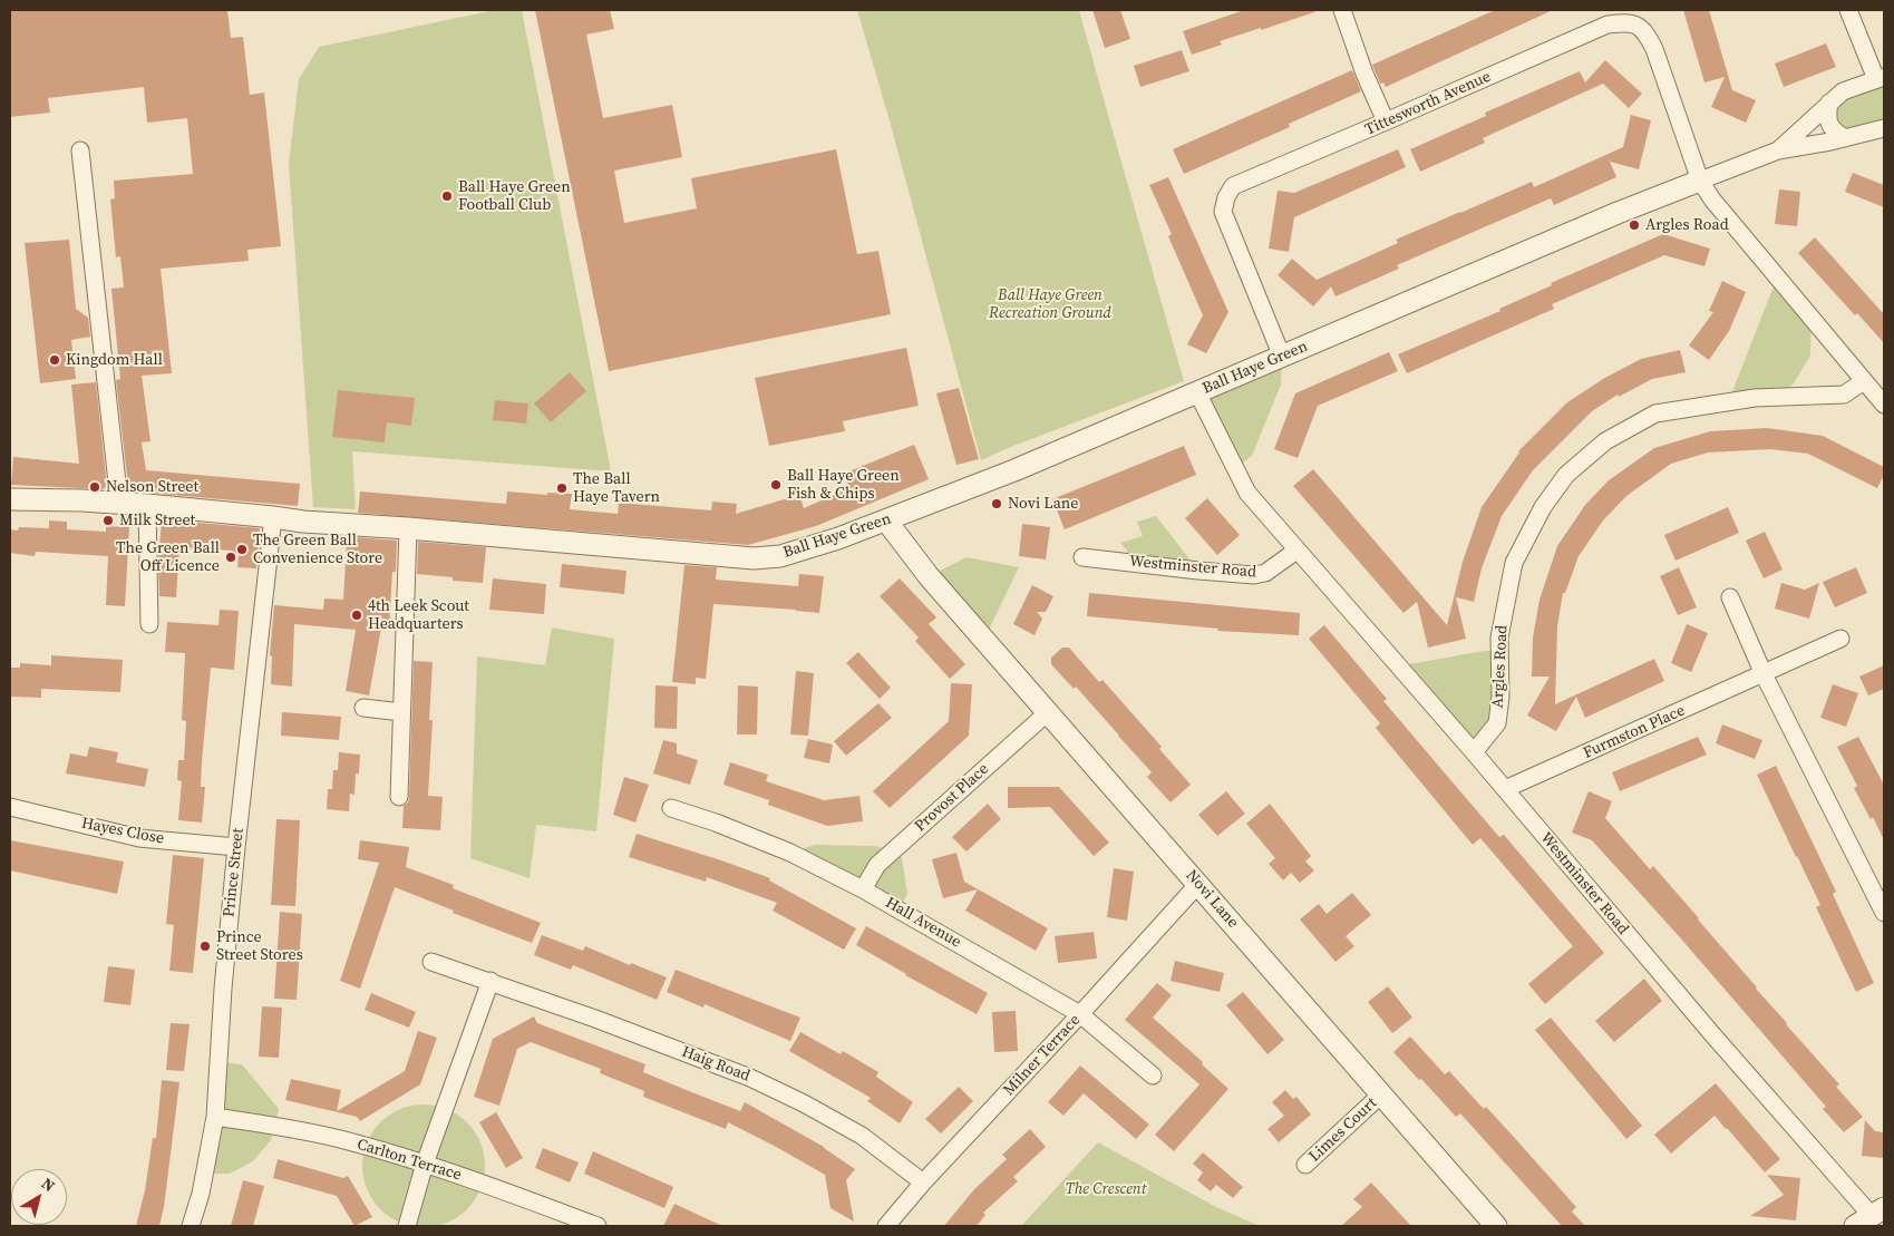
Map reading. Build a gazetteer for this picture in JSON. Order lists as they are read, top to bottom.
{
  "streets": {
    "street": [
      "Tittesworth Avenue",
      "Ball Haye Green",
      "Westminster Road",
      "Argles Road",
      "Furmston Place",
      "Provost Place",
      "Hayes Close",
      "Prince Street",
      "Novi Lane",
      "Hall Avenue",
      "Milner Terrace",
      "Haig Road",
      "Limes Court",
      "Carlton Terrace"
    ]
  },
  "crossings": [
    ["Tittesworth Avenue", "Ball Haye Green"],
    ["Ball Haye Green", "Westminster Road"],
    ["Ball Haye Green", "Prince Street"],
    ["Ball Haye Green", "Novi Lane"],
    ["Westminster Road", "Argles Road"],
    ["Westminster Road", "Furmston Place"],
    ["Provost Place", "Novi Lane"],
    ["Provost Place", "Hall Avenue"],
    ["Hayes Close", "Prince Street"],
    ["Prince Street", "Carlton Terrace"],
    ["Novi Lane", "Milner Terrace"],
    ["Novi Lane", "Limes Court"],
    ["Hall Avenue", "Milner Terrace"],
    ["Milner Terrace", "Haig Road"]
  ],
  "parks": ["Ball Haye Green Recreation Ground", "The Crescent"],
  "places": [
    "Ball Haye Green Football Club",
    "Argles Road",
    "Kingdom Hall",
    "Ball Haye Green Fish & Chips",
    "Nelson Street",
    "The Ball Haye Tavern",
    "Novi Lane",
    "Milk Street",
    "The Green Ball Convenience Store",
    "The Green Ball Off Licence",
    "4th Leek Scout Headquarters",
    "Prince Street Stores"
  ],
  "north": "top right"
}
